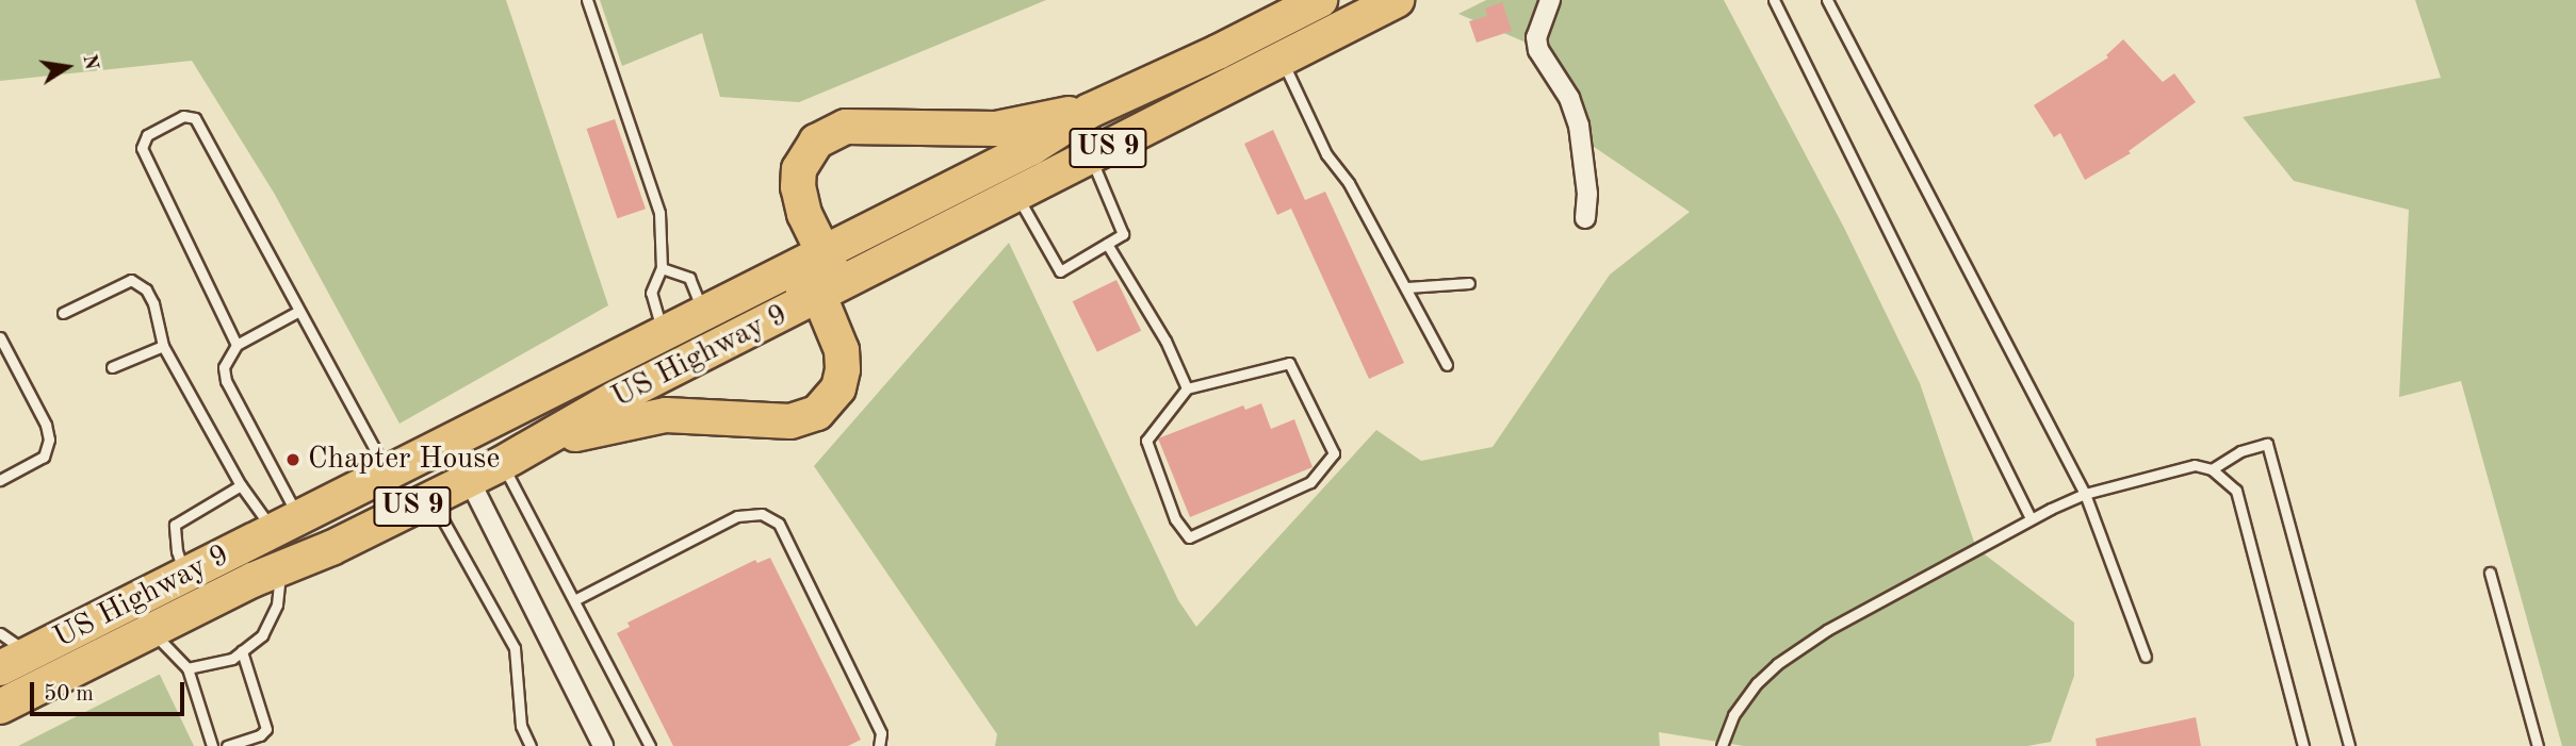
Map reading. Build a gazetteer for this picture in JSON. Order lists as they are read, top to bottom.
{
  "streets": {
    "highway": ["US 9", "US Highway 9"]
  },
  "places": ["Chapter House"],
  "scale_bar": "50 m",
  "north": "right"
}
